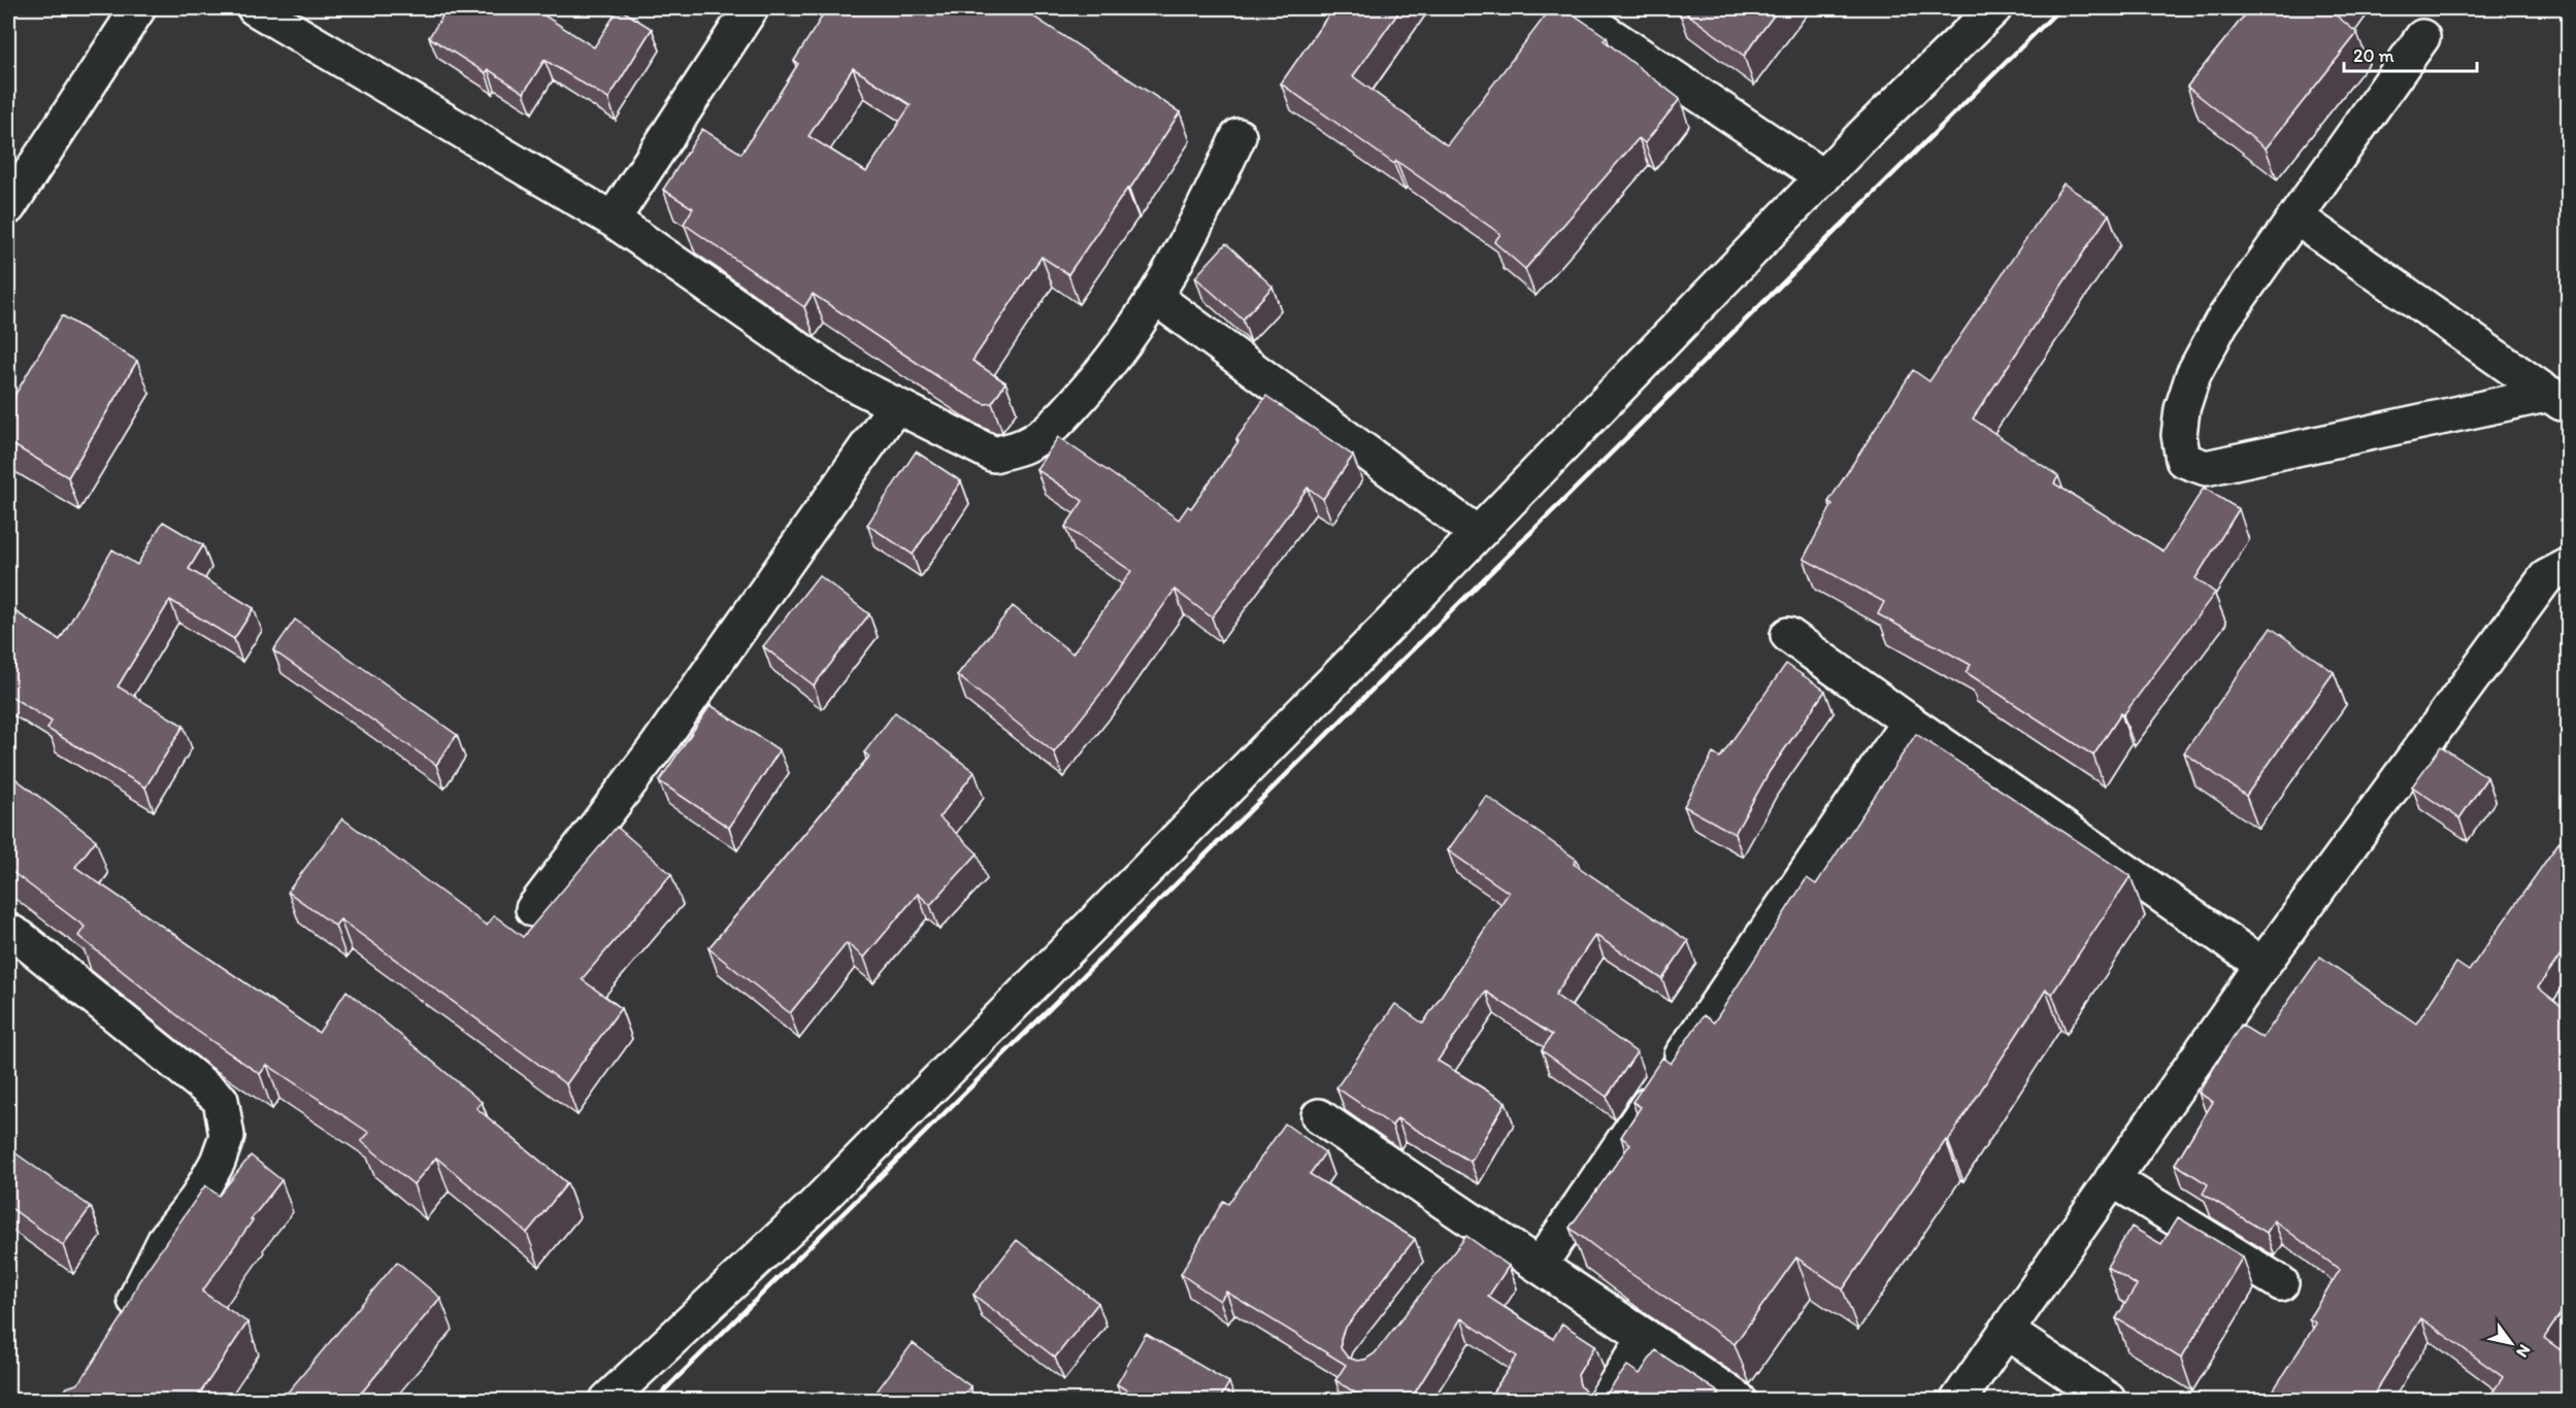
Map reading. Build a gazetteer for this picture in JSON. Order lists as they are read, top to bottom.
{
  "scale_bar": "20 m",
  "north": "bottom right"
}
